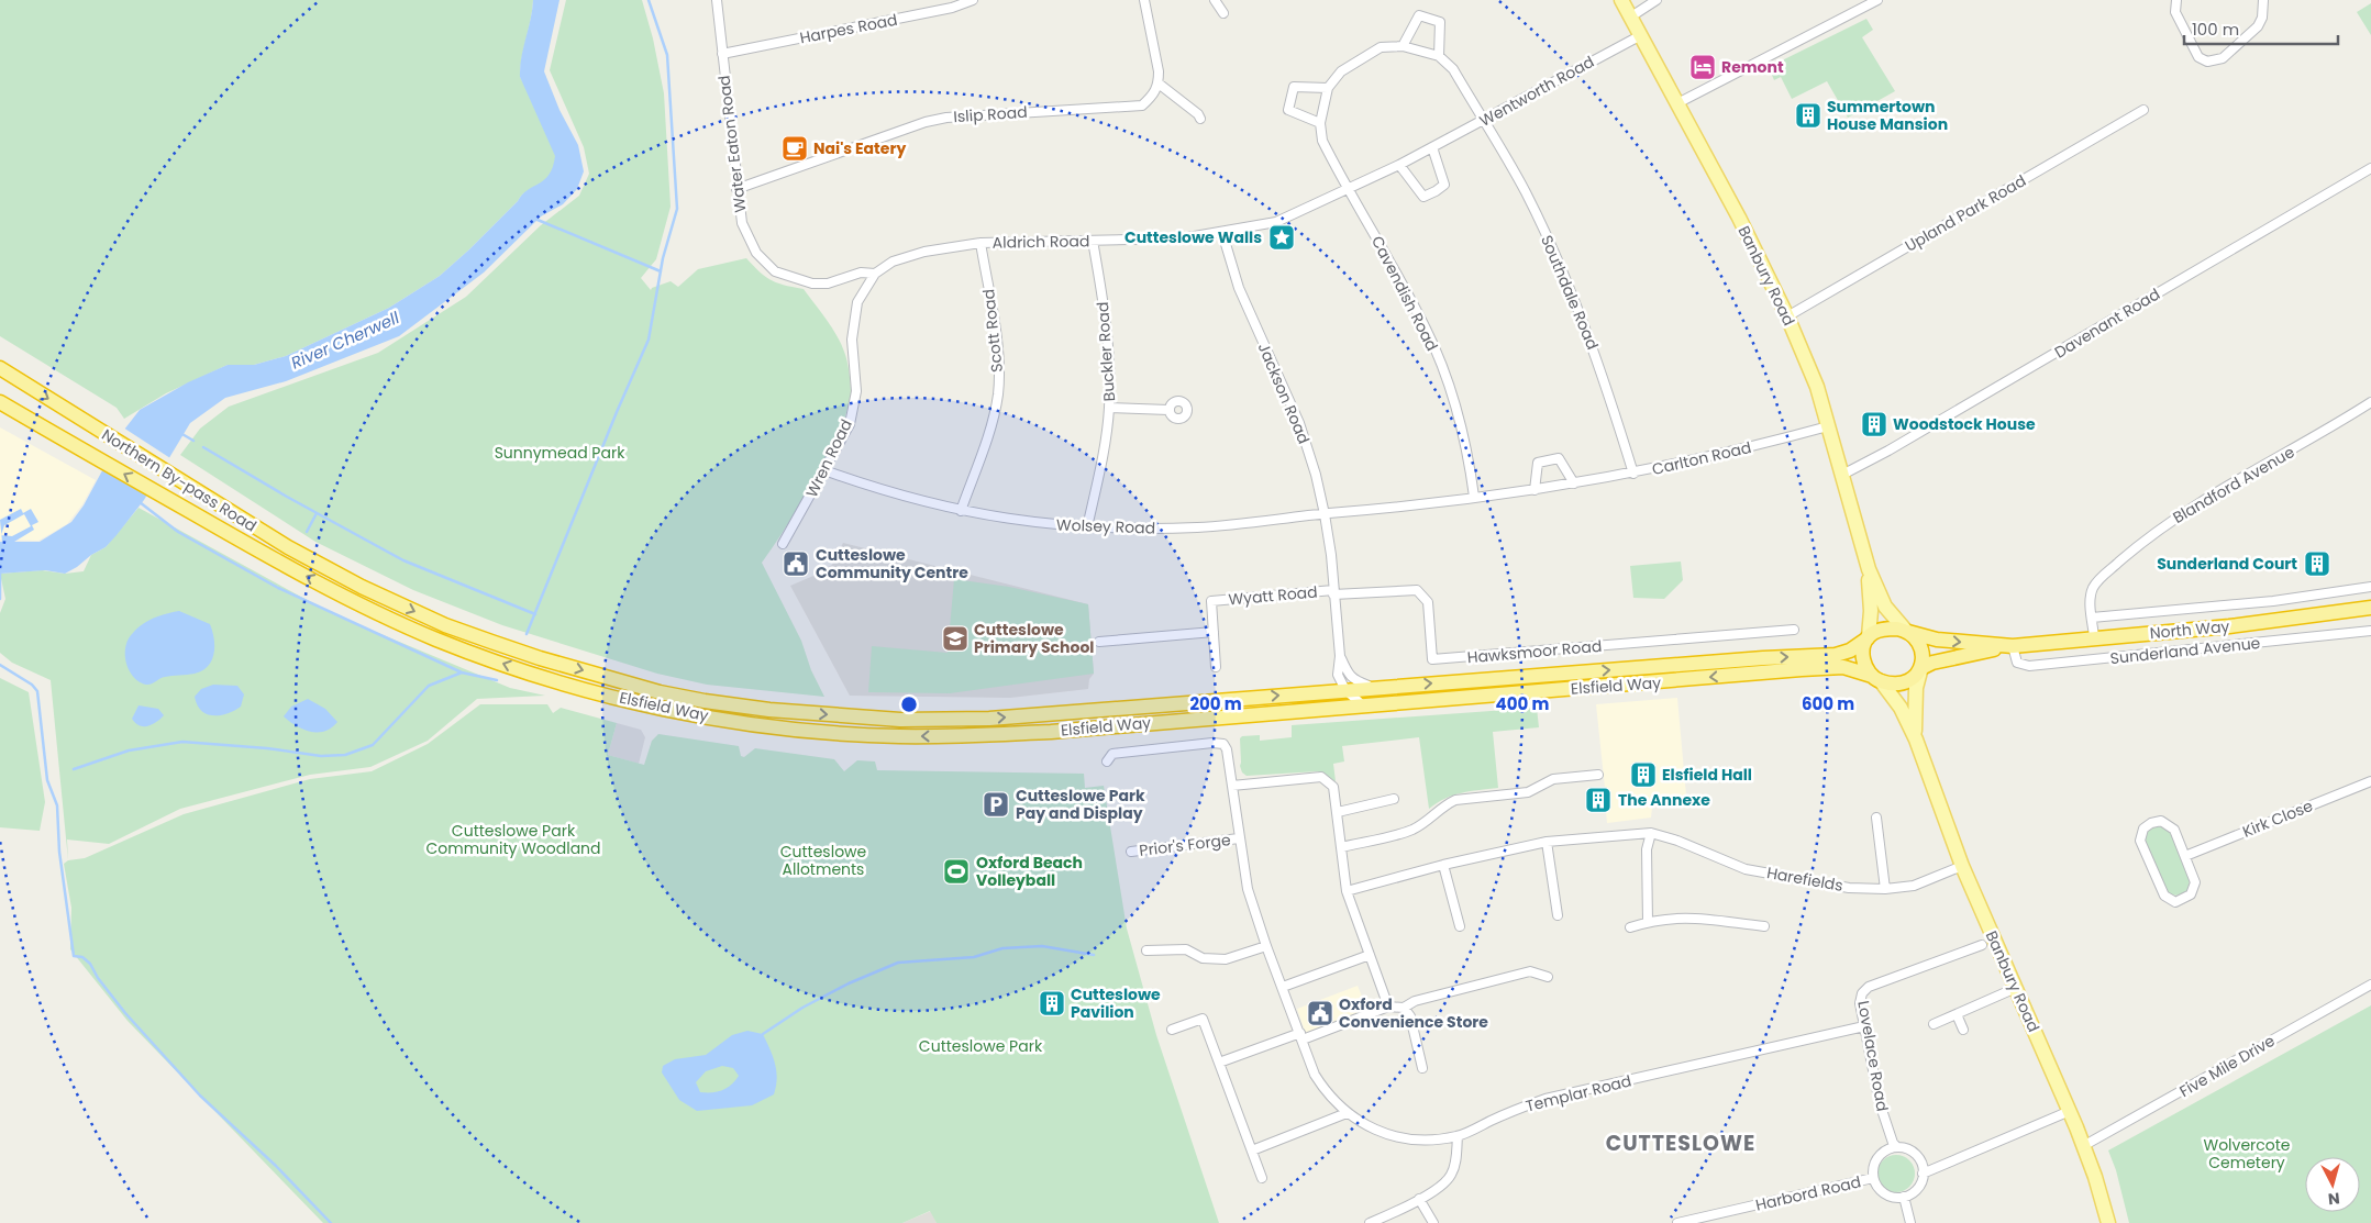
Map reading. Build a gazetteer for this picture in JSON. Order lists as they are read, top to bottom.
{
  "streets": {
    "highway": ["Northern By-pass Road", "North Way", "Elsfield Way"],
    "main road": ["Banbury Road"],
    "street": [
      "Harpes Road",
      "Wentworth Road",
      "Islip Road",
      "Water Eaton Road",
      "Upland Park Road",
      "Aldrich Road",
      "Southdale Road",
      "Cavendish Road",
      "Davenant Road",
      "Scott Road",
      "Buckler Road",
      "Jackson Road",
      "Wren Road",
      "Carlton Road",
      "Blandford Avenue",
      "Wolsey Road",
      "Wyatt Road",
      "Sunderland Avenue",
      "Hawksmoor Road",
      "Kirk Close",
      "Prior's Forge",
      "Harefields",
      "Lovelace Road",
      "Five Mile Drive",
      "Templar Road",
      "Harbord Road"
    ]
  },
  "crossings": [
    ["Harpes Road", "Water Eaton Road"],
    ["Wentworth Road", "Aldrich Road"],
    ["Wentworth Road", "Banbury Road"],
    ["Wentworth Road", "Southdale Road"],
    ["Wentworth Road", "Cavendish Road"],
    ["Islip Road", "Water Eaton Road"],
    ["Water Eaton Road", "Aldrich Road"],
    ["Upland Park Road", "Banbury Road"],
    ["Aldrich Road", "Scott Road"],
    ["Aldrich Road", "Buckler Road"],
    ["Aldrich Road", "Jackson Road"],
    ["Aldrich Road", "Wren Road"],
    ["Banbury Road", "Davenant Road"],
    ["Banbury Road", "Carlton Road"],
    ["Banbury Road", "North Way"],
    ["Banbury Road", "Elsfield Way"],
    ["Banbury Road", "Harefields"],
    ["Banbury Road", "Five Mile Drive"],
    ["Southdale Road", "Carlton Road"],
    ["Cavendish Road", "Carlton Road"],
    ["Scott Road", "Wolsey Road"],
    ["Buckler Road", "Wolsey Road"],
    ["Jackson Road", "Wolsey Road"],
    ["Jackson Road", "Wyatt Road"],
    ["Jackson Road", "Hawksmoor Road"],
    ["Jackson Road", "Elsfield Way"],
    ["Wren Road", "Wolsey Road"],
    ["Carlton Road", "Wolsey Road"],
    ["Northern By-pass Road", "Elsfield Way"],
    ["Blandford Avenue", "North Way"],
    ["Wyatt Road", "Hawksmoor Road"],
    ["North Way", "Sunderland Avenue"],
    ["North Way", "Elsfield Way"],
    ["Prior's Forge", "Templar Road"],
    ["Lovelace Road", "Templar Road"],
    ["Lovelace Road", "Harbord Road"]
  ],
  "districts": ["CUTTESLOWE"],
  "water": ["River Cherwell"],
  "parks": [
    "Sunnymead Park",
    "Cutteslowe Park Community Woodland",
    "Cutteslowe Allotments",
    "Cutteslowe Park",
    "Wolvercote Cemetery"
  ],
  "places": {
    "hotel": ["Remont"],
    "building": [
      "Summertown House Mansion",
      "Woodstock House",
      "Sunderland Court",
      "Elsfield Hall",
      "The Annexe",
      "Cutteslowe Pavilion"
    ],
    "cafe": ["Nai's Eatery"],
    "place": ["Cutteslowe Walls"],
    "public building": ["Cutteslowe Community Centre", "Oxford Convenience Store"],
    "school or university": ["Cutteslowe Primary School"],
    "parking": ["Cutteslowe Park Pay and Display"],
    "sports": ["Oxford Beach Volleyball"]
  },
  "scale_bar": "100 m",
  "north": "bottom",
  "rings": ["200 m", "400 m", "600 m"]
}
